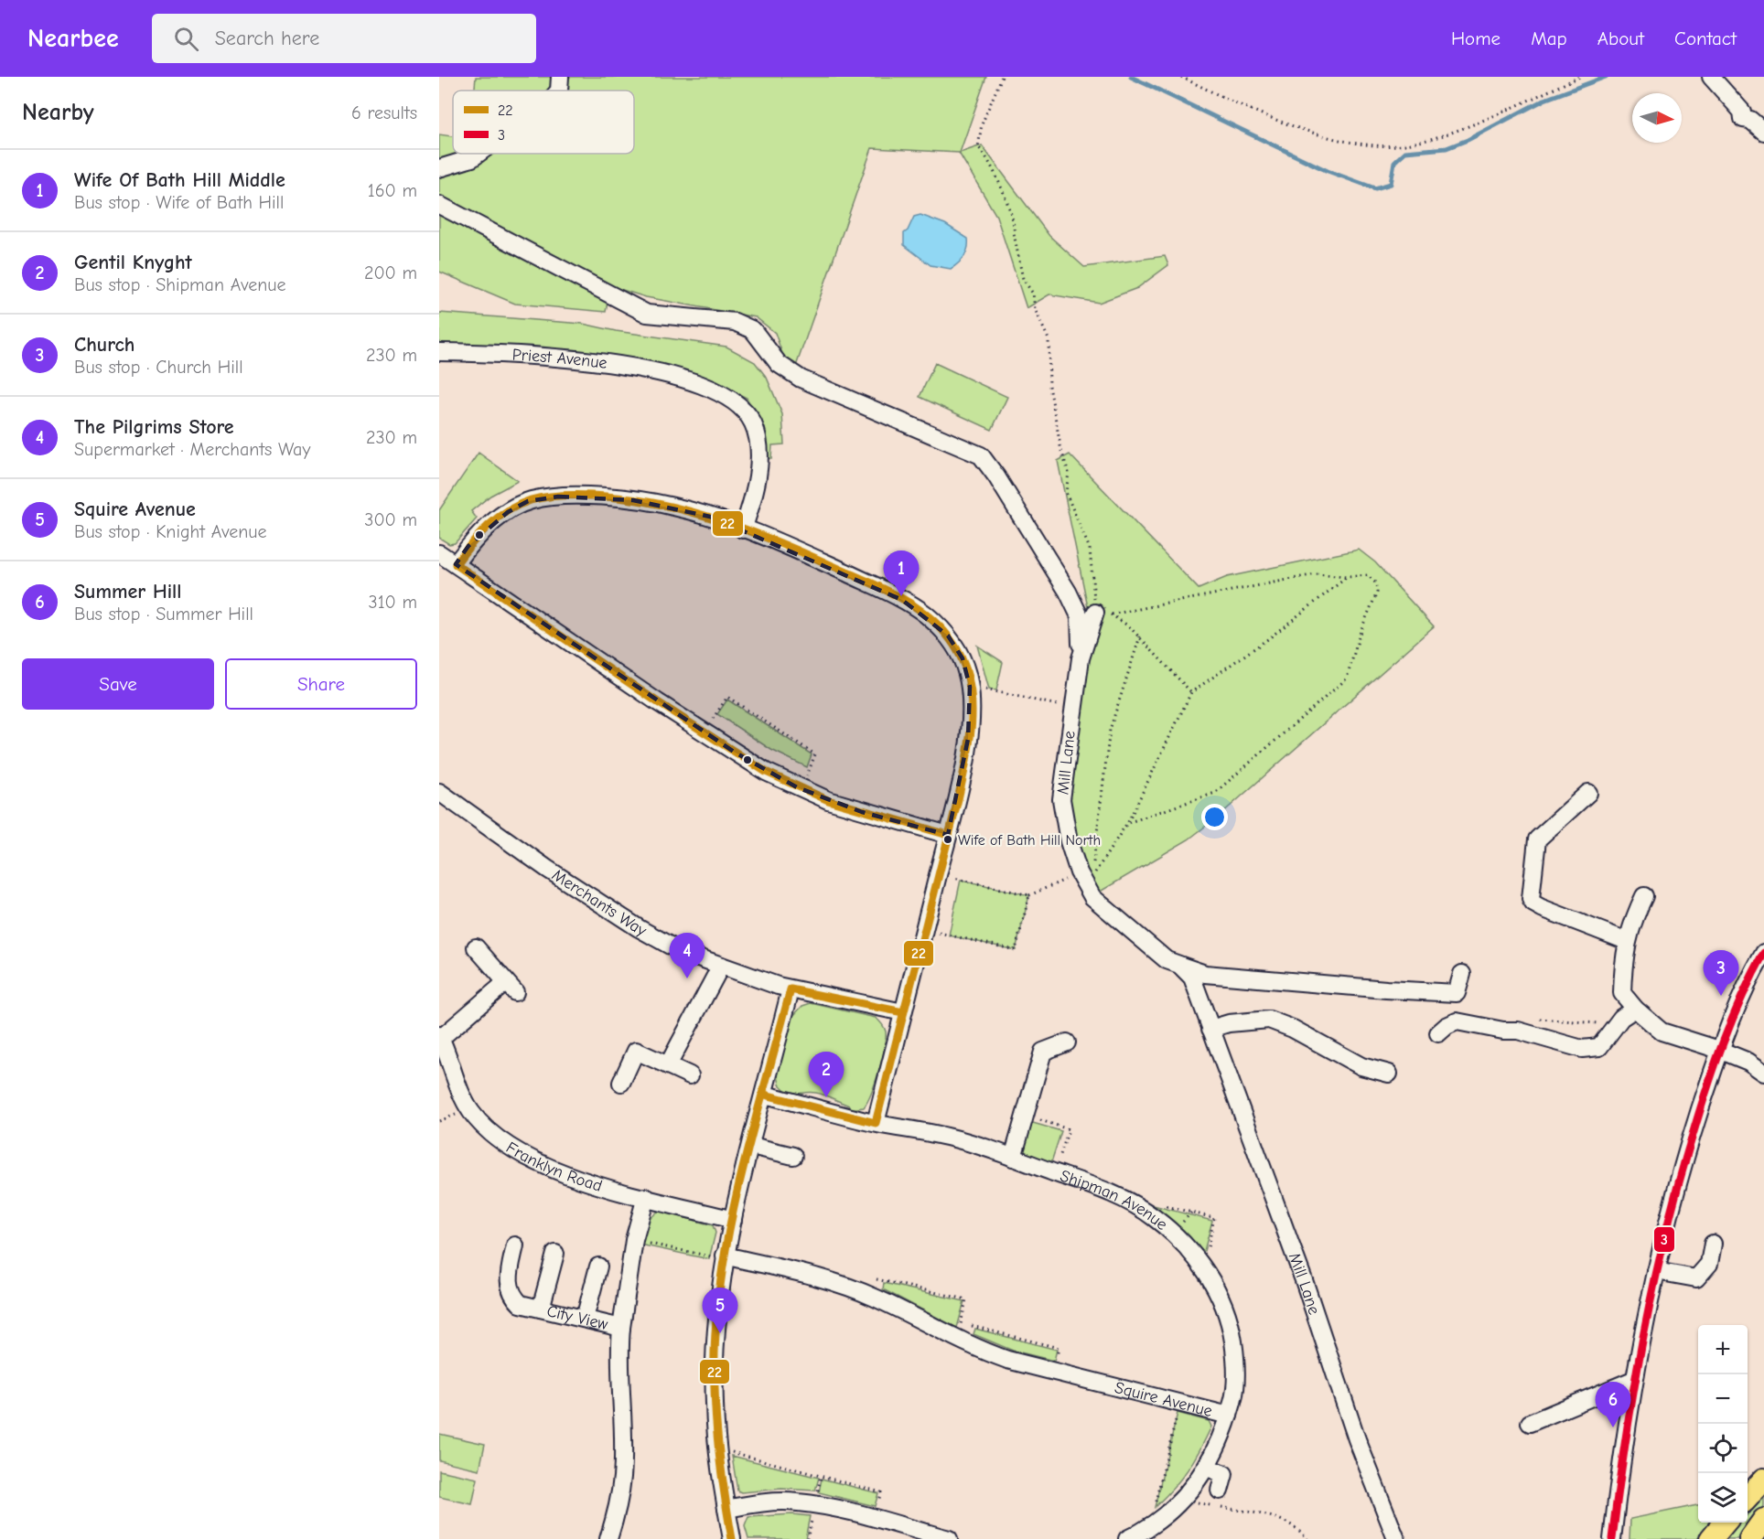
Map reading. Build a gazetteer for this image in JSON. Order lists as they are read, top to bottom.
{
  "streets": {
    "street": [
      "Priest Avenue",
      "Mill Lane",
      "Merchants Way",
      "Franklyn Road",
      "Shipman Avenue",
      "City View",
      "Squire Avenue"
    ]
  },
  "crossings": [
    ["Franklyn Road", "City View"],
    ["Shipman Avenue", "Squire Avenue"]
  ],
  "places": ["Wife of Bath Hill North"],
  "lines": ["transit line 22", "transit line 3"],
  "legend": ["22", "3"],
  "north": "right",
  "page": {
    "header": "Nearbee",
    "search": "Search here",
    "nav": [
      "Home",
      "Map",
      "About",
      "Contact"
    ],
    "heading": ["Nearby", "6 results"],
    "list": [
      {
        "mark": "1",
        "name": "Wife Of Bath Hill Middle",
        "note": "Bus stop · Wife of Bath Hill",
        "value": "160 m"
      },
      {
        "mark": "2",
        "name": "Gentil Knyght",
        "note": "Bus stop · Shipman Avenue",
        "value": "200 m"
      },
      {
        "mark": "3",
        "name": "Church",
        "note": "Bus stop · Church Hill",
        "value": "230 m"
      },
      {
        "mark": "4",
        "name": "The Pilgrims Store",
        "note": "Supermarket · Merchants Way",
        "value": "230 m"
      },
      {
        "mark": "5",
        "name": "Squire Avenue",
        "note": "Bus stop · Knight Avenue",
        "value": "300 m"
      },
      {
        "mark": "6",
        "name": "Summer Hill",
        "note": "Bus stop · Summer Hill",
        "value": "310 m"
      }
    ],
    "pins": [
      "1",
      "4",
      "3",
      "2",
      "5",
      "6"
    ],
    "buttons": ["Save", "Share"],
    "map_buttons": ["+", "−"]
  }
}
